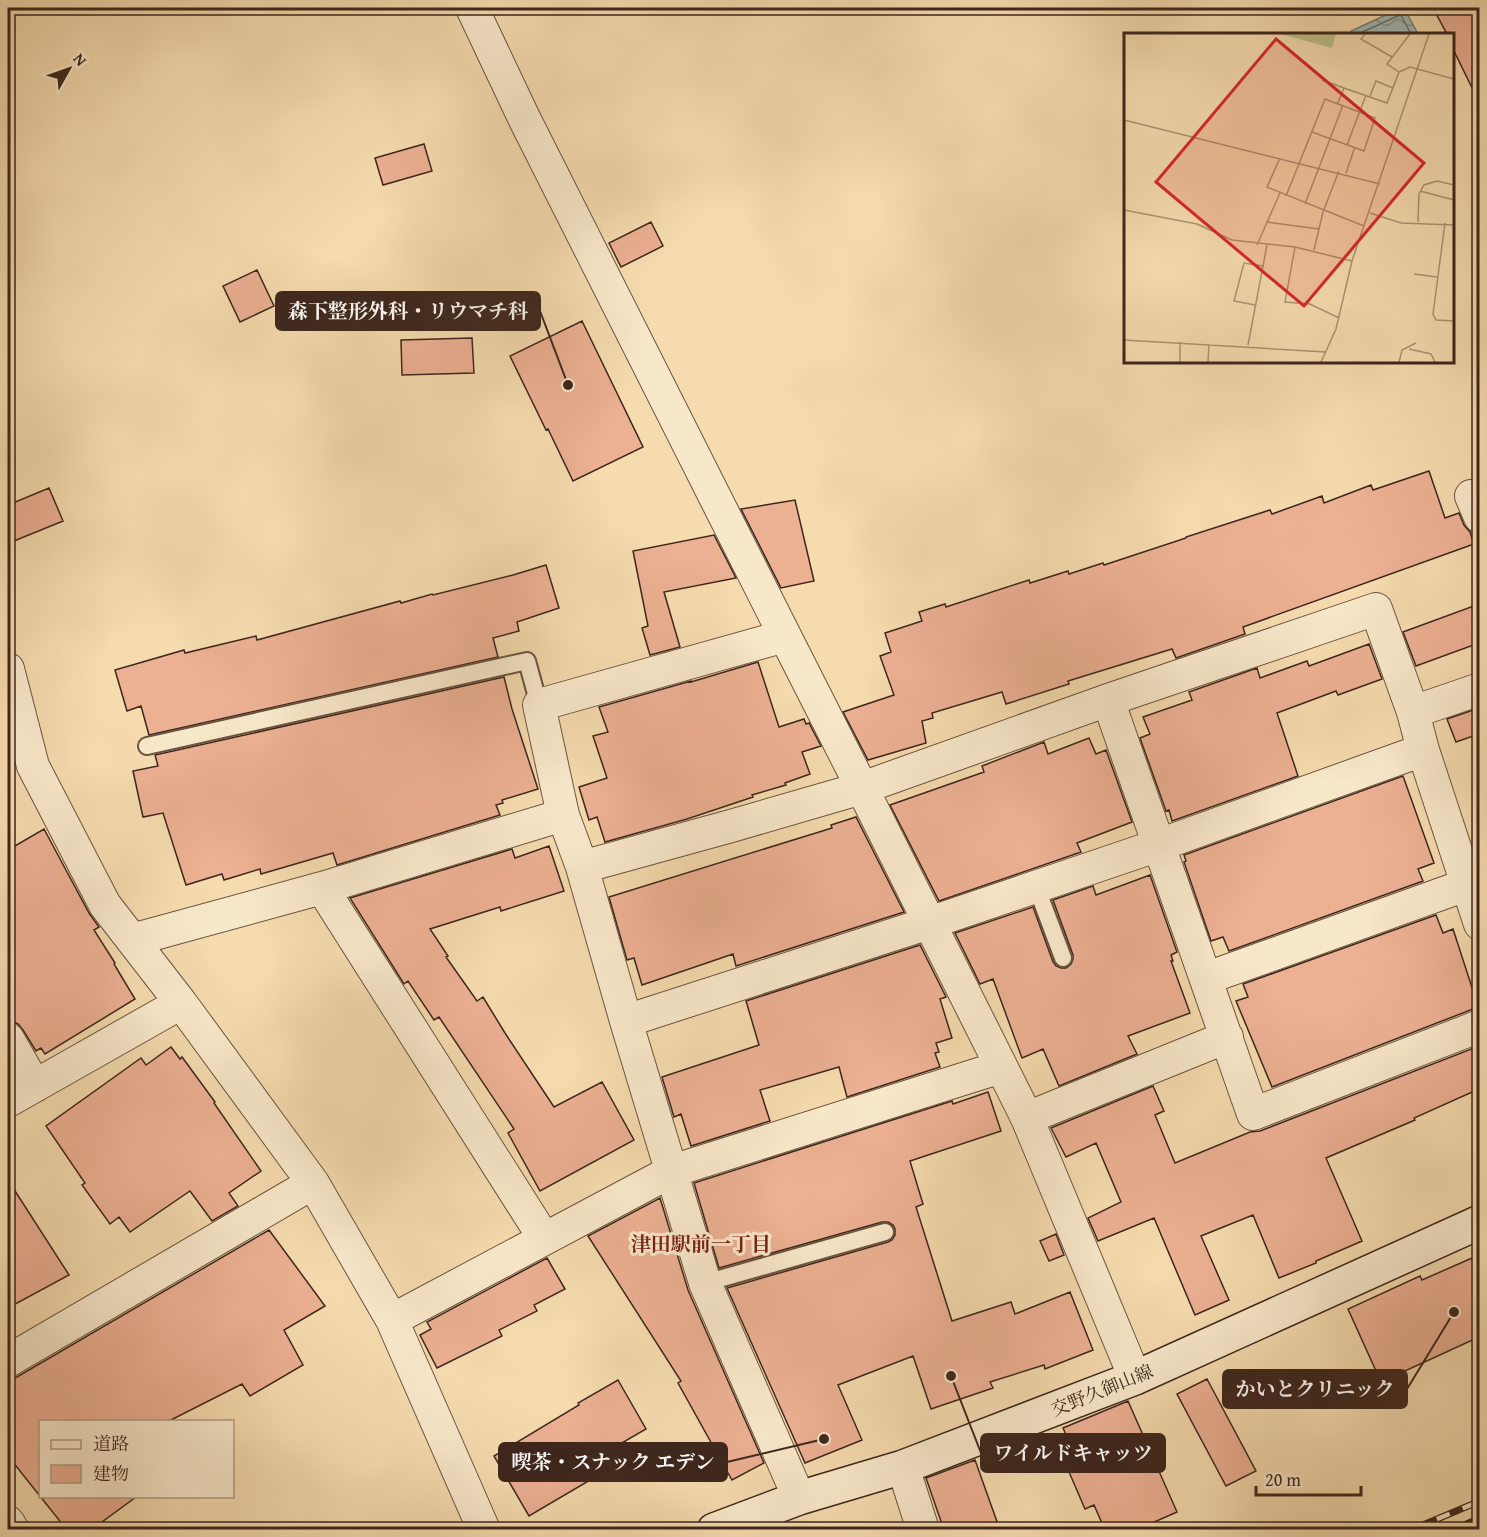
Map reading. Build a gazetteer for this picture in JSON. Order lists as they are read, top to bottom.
{
  "streets": {
    "main road": ["交野久御山線"]
  },
  "districts": ["津田駅前一丁目"],
  "places": [
    "森下整形外科・リウマチ科",
    "かいとクリニック",
    "ワイルドキャッツ",
    "喫茶・スナック エデン"
  ],
  "legend": ["道路", "建物"],
  "scale_bar": "20 m",
  "north": "top right"
}
